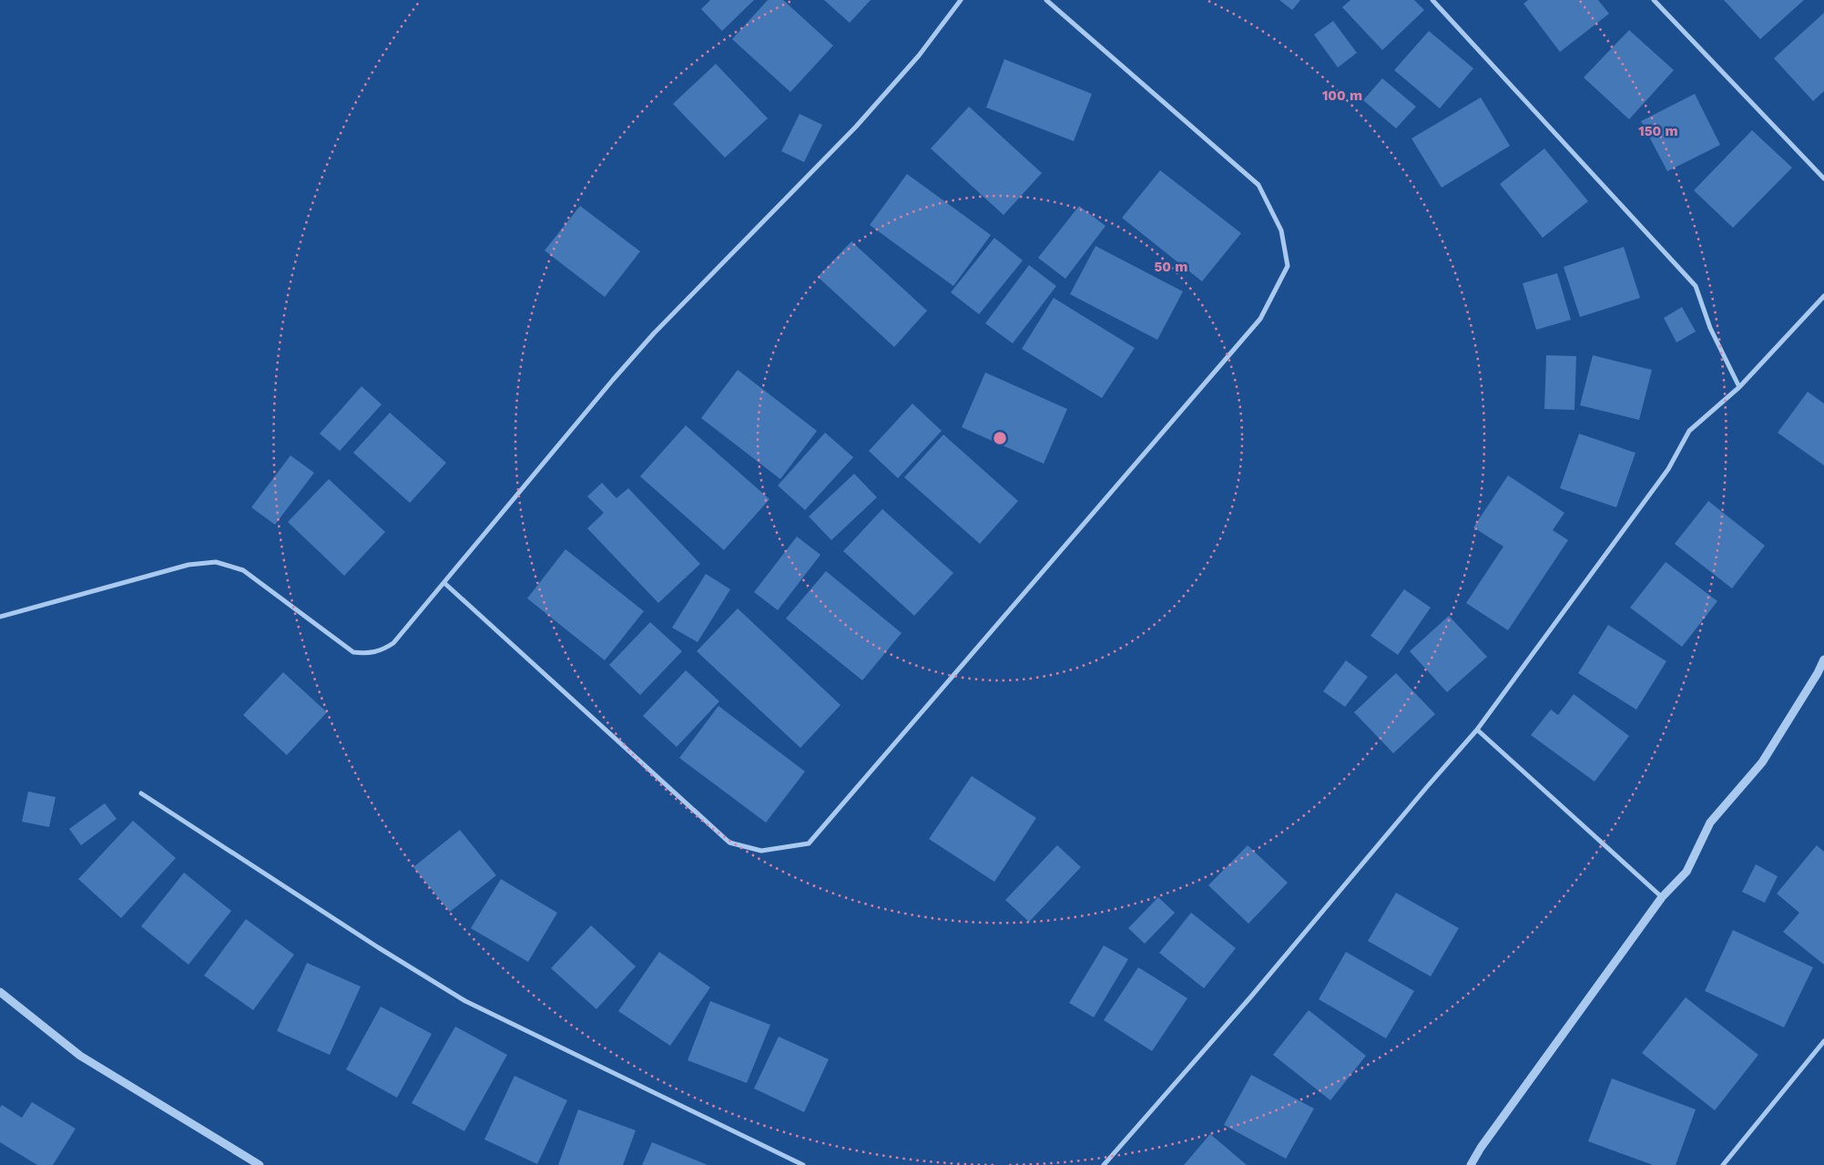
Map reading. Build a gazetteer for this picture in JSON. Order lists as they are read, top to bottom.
{
  "rings": ["100 m", "150 m", "50 m"]
}
